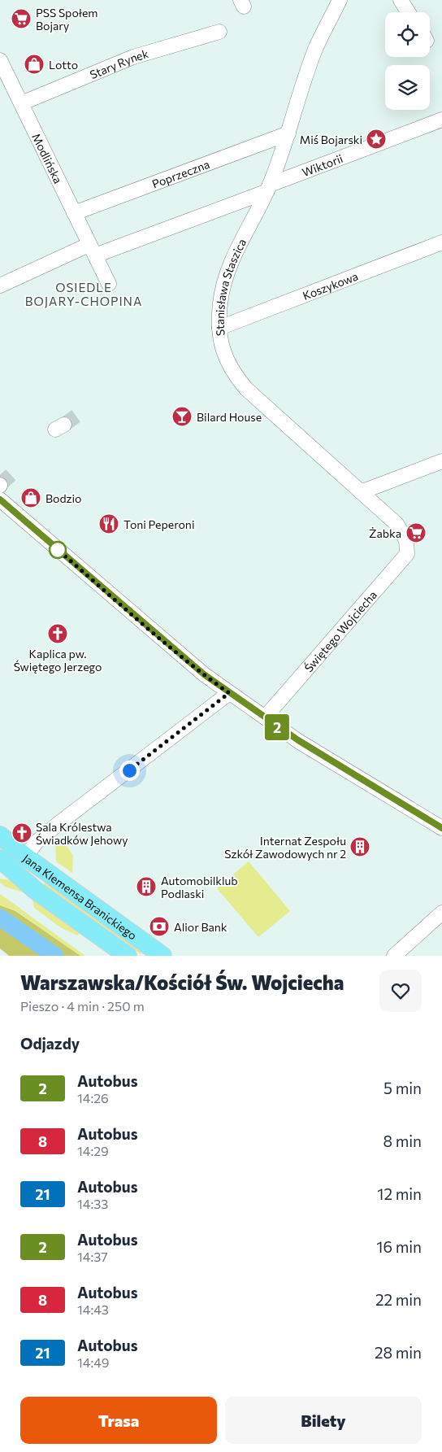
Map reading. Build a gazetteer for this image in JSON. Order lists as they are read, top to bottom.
{
  "streets": {
    "main road": ["Jana Klemensa Branickiego"],
    "street": [
      "Stary Rynek",
      "Modlińska",
      "Wiktorii",
      "Poprzeczna",
      "Koszykowa",
      "Stanisława Staszica",
      "Świętego Wojciecha"
    ]
  },
  "crossings": [
    ["Stary Rynek", "Modlińska"],
    ["Modlińska", "Poprzeczna"],
    ["Wiktorii", "Stanisława Staszica"],
    ["Poprzeczna", "Stanisława Staszica"],
    ["Koszykowa", "Stanisława Staszica"],
    ["Stanisława Staszica", "Świętego Wojciecha"]
  ],
  "districts": ["OSIEDLE BOJARY-CHOPINA"],
  "places": {
    "supermarket": ["PSS Społem Bojary", "Żabka"],
    "shop": ["Lotto", "Bodzio"],
    "place": ["Miś Bojarski"],
    "bar": ["Bilard House"],
    "restaurant": ["Toni Peperoni"],
    "church": ["Kaplica pw. Świętego Jerzego", "Sala Królestwa Świadków Jehowy"],
    "building": ["Internat Zespołu Szkół Zawodowych nr 2", "Automobilklub Podlaski"],
    "bank": ["Alior Bank"]
  },
  "lines": ["bus line 2"],
  "page": {
    "on_map": "2",
    "heading": [
      ["Warszawska/Kościół Św. Wojciecha", "Pieszo · 4 min · 250 m"],
      "Odjazdy"
    ],
    "list": [
      {
        "mark": "2",
        "name": "Autobus",
        "note": "14:26",
        "value": "5 min"
      },
      {
        "mark": "8",
        "name": "Autobus",
        "note": "14:29",
        "value": "8 min"
      },
      {
        "mark": "21",
        "name": "Autobus",
        "note": "14:33",
        "value": "12 min"
      },
      {
        "mark": "2",
        "name": "Autobus",
        "note": "14:37",
        "value": "16 min"
      },
      {
        "mark": "8",
        "name": "Autobus",
        "note": "14:43",
        "value": "22 min"
      },
      {
        "mark": "21",
        "name": "Autobus",
        "note": "14:49",
        "value": "28 min"
      }
    ],
    "buttons": ["Trasa", "Bilety"]
  }
}
